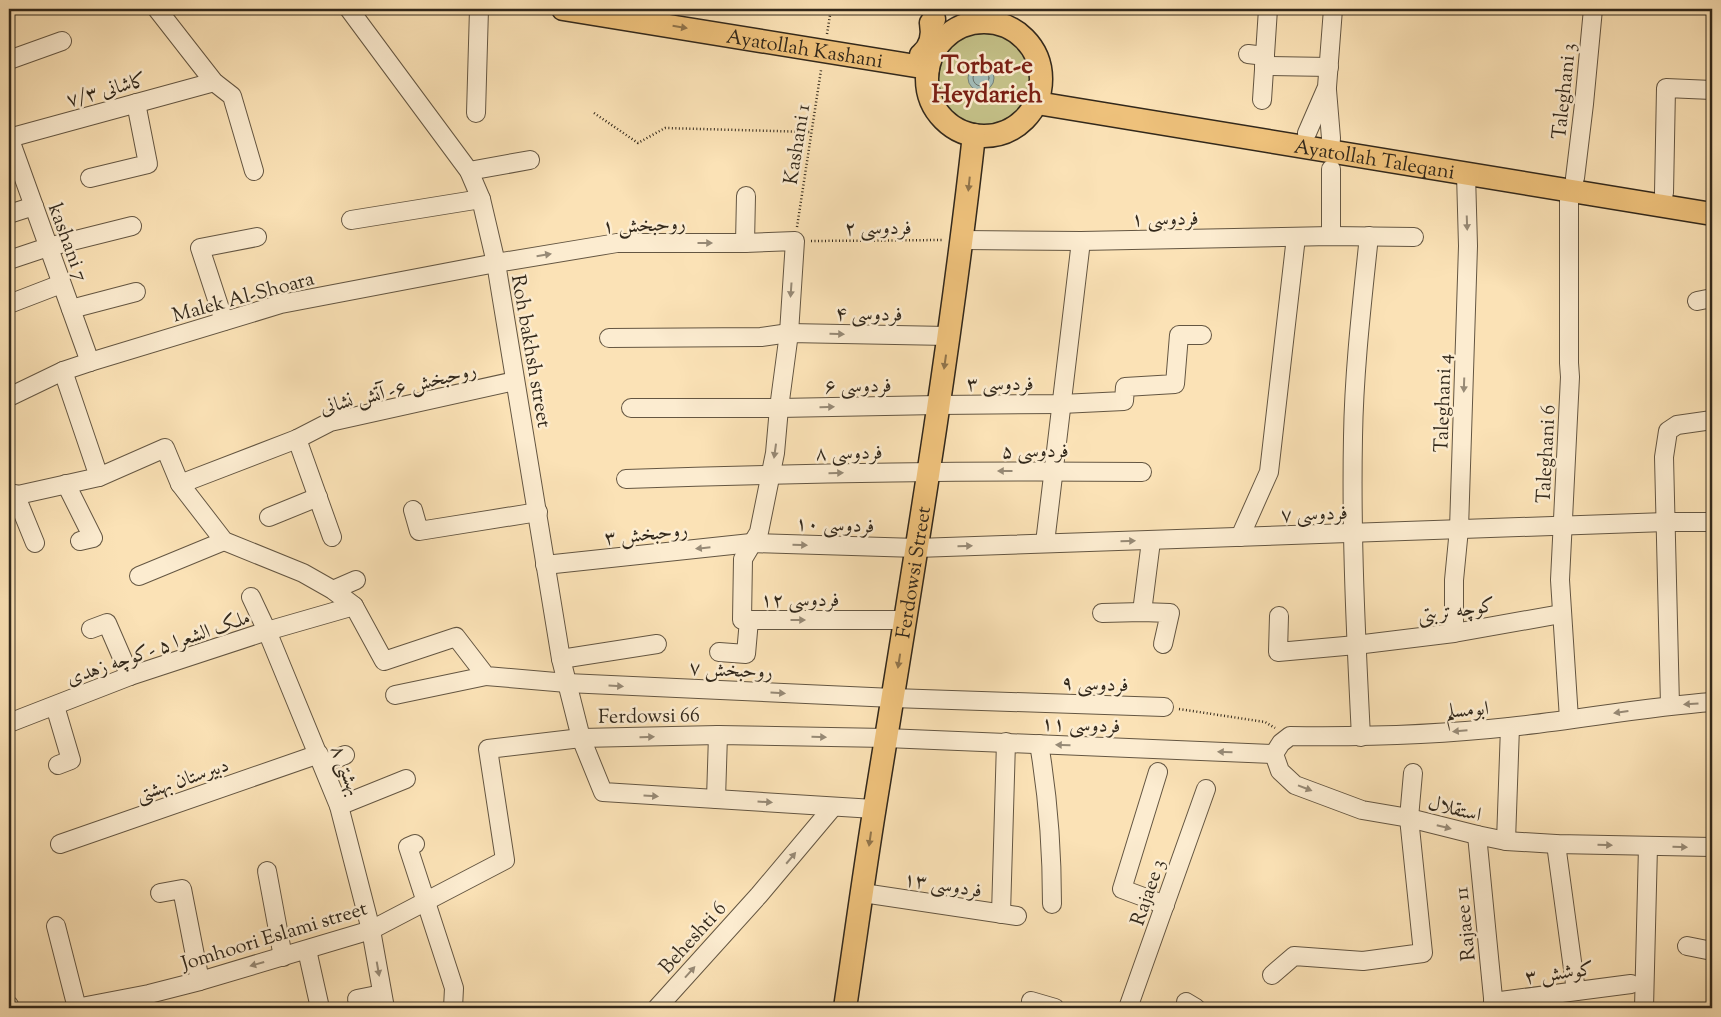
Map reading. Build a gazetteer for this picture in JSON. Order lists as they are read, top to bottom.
{
  "streets": {
    "main road": ["Ayatollah Kashani", "Ayatollah Taleqani", "Ferdowsi Street"],
    "street": [
      "کاشانی ۷/۳",
      "Taleghani 3",
      "فردوسی ۱",
      "روحبخش ۱",
      "kashani 7",
      "Malek Al-Shoara",
      "فردوسی ۴",
      "Roh bakhsh street",
      "فردوسی ۳",
      "فردوسی ۶",
      "روحبخش ۶- آتش نشانی",
      "Taleghani 4",
      "فردوسی ۵",
      "فردوسی ۸",
      "Taleghani 6",
      "فردوسی ۷",
      "فردوسی ۱۰",
      "روحبخش ۳",
      "فردوسی ۱۲",
      "کوچه تربتی",
      "ملک الشعرا ۵ -کوچه زهدی",
      "روحبخش ۷",
      "فردوسی ۹",
      "ابومسلم",
      "Ferdowsi 66",
      "فردوسی ۱۱",
      "بهشتی ۸",
      "دبیرستان بهشتی",
      "استقلال",
      "فردوسی ۱۳",
      "Rajaee 3",
      "Rajaee 11",
      "Jomhoori Eslami street",
      "Beheshti 6",
      "کوشش ۳"
    ],
    "path": ["Kashani 1", "فردوسی ۲"]
  },
  "crossings": [
    ["Ayatollah Kashani", "Kashani 1"],
    ["Ayatollah Kashani", "Ayatollah Taleqani"],
    ["Ayatollah Kashani", "Ferdowsi Street"],
    ["کاشانی ۷/۳", "kashani 7"],
    ["Taleghani 3", "Ayatollah Taleqani"],
    ["Taleghani 3", "Taleghani 6"],
    ["Kashani 1", "روحبخش ۱"],
    ["Kashani 1", "فردوسی ۲"],
    ["Ayatollah Taleqani", "Taleghani 4"],
    ["Ayatollah Taleqani", "Taleghani 6"],
    ["Ayatollah Taleqani", "Ferdowsi Street"],
    ["فردوسی ۱", "فردوسی ۲"],
    ["فردوسی ۱", "Ferdowsi Street"],
    ["روحبخش ۱", "فردوسی ۲"],
    ["روحبخش ۱", "Malek Al-Shoara"],
    ["روحبخش ۱", "Roh bakhsh street"],
    ["فردوسی ۲", "Ferdowsi Street"],
    ["kashani 7", "Malek Al-Shoara"],
    ["Malek Al-Shoara", "Roh bakhsh street"],
    ["فردوسی ۴", "Ferdowsi Street"],
    ["Roh bakhsh street", "روحبخش ۶- آتش نشانی"],
    ["Roh bakhsh street", "روحبخش ۳"],
    ["Roh bakhsh street", "روحبخش ۷"],
    ["Roh bakhsh street", "Ferdowsi 66"],
    ["Roh bakhsh street", "Jomhoori Eslami street"],
    ["فردوسی ۳", "فردوسی ۶"],
    ["فردوسی ۳", "Ferdowsi Street"],
    ["فردوسی ۶", "Ferdowsi Street"],
    ["Taleghani 4", "فردوسی ۷"],
    ["Taleghani 4", "کوچه تربتی"],
    ["فردوسی ۵", "فردوسی ۸"],
    ["فردوسی ۵", "Ferdowsi Street"],
    ["فردوسی ۸", "Ferdowsi Street"],
    ["Taleghani 6", "فردوسی ۷"],
    ["Taleghani 6", "کوچه تربتی"],
    ["Taleghani 6", "ابومسلم"],
    ["فردوسی ۷", "فردوسی ۱۰"],
    ["فردوسی ۷", "Ferdowsi Street"],
    ["فردوسی ۱۰", "روحبخش ۳"],
    ["فردوسی ۱۰", "Ferdowsi Street"],
    ["فردوسی ۱۰", "فردوسی ۱۲"],
    ["روحبخش ۳", "فردوسی ۱۲"],
    ["Ferdowsi Street", "فردوسی ۱۲"],
    ["Ferdowsi Street", "روحبخش ۷"],
    ["Ferdowsi Street", "فردوسی ۹"],
    ["Ferdowsi Street", "Ferdowsi 66"],
    ["Ferdowsi Street", "فردوسی ۱۱"],
    ["Ferdowsi Street", "فردوسی ۱۳"],
    ["ملک الشعرا ۵ -کوچه زهدی", "بهشتی ۸"],
    ["روحبخش ۷", "فردوسی ۹"],
    ["Ferdowsi 66", "فردوسی ۱۱"],
    ["Ferdowsi 66", "Jomhoori Eslami street"],
    ["فردوسی ۱۱", "استقلال"],
    ["فردوسی ۱۱", "فردوسی ۱۳"],
    ["بهشتی ۸", "دبیرستان بهشتی"],
    ["بهشتی ۸", "Jomhoori Eslami street"],
    ["استقلال", "Rajaee 11"],
    ["Rajaee 11", "کوشش ۳"]
  ],
  "one_way": [
    "Ayatollah Kashani",
    "روحبخش ۱",
    "فردوسی ۴",
    "فردوسی ۶",
    "فردوسی ۵",
    "فردوسی ۸",
    "فردوسی ۱۰",
    "Ferdowsi Street",
    "فردوسی ۱۲",
    "ابومسلم",
    "فردوسی ۱۱",
    "استقلال",
    "Beheshti 6"
  ],
  "districts": ["Torbat-e Heydarieh"]
}
